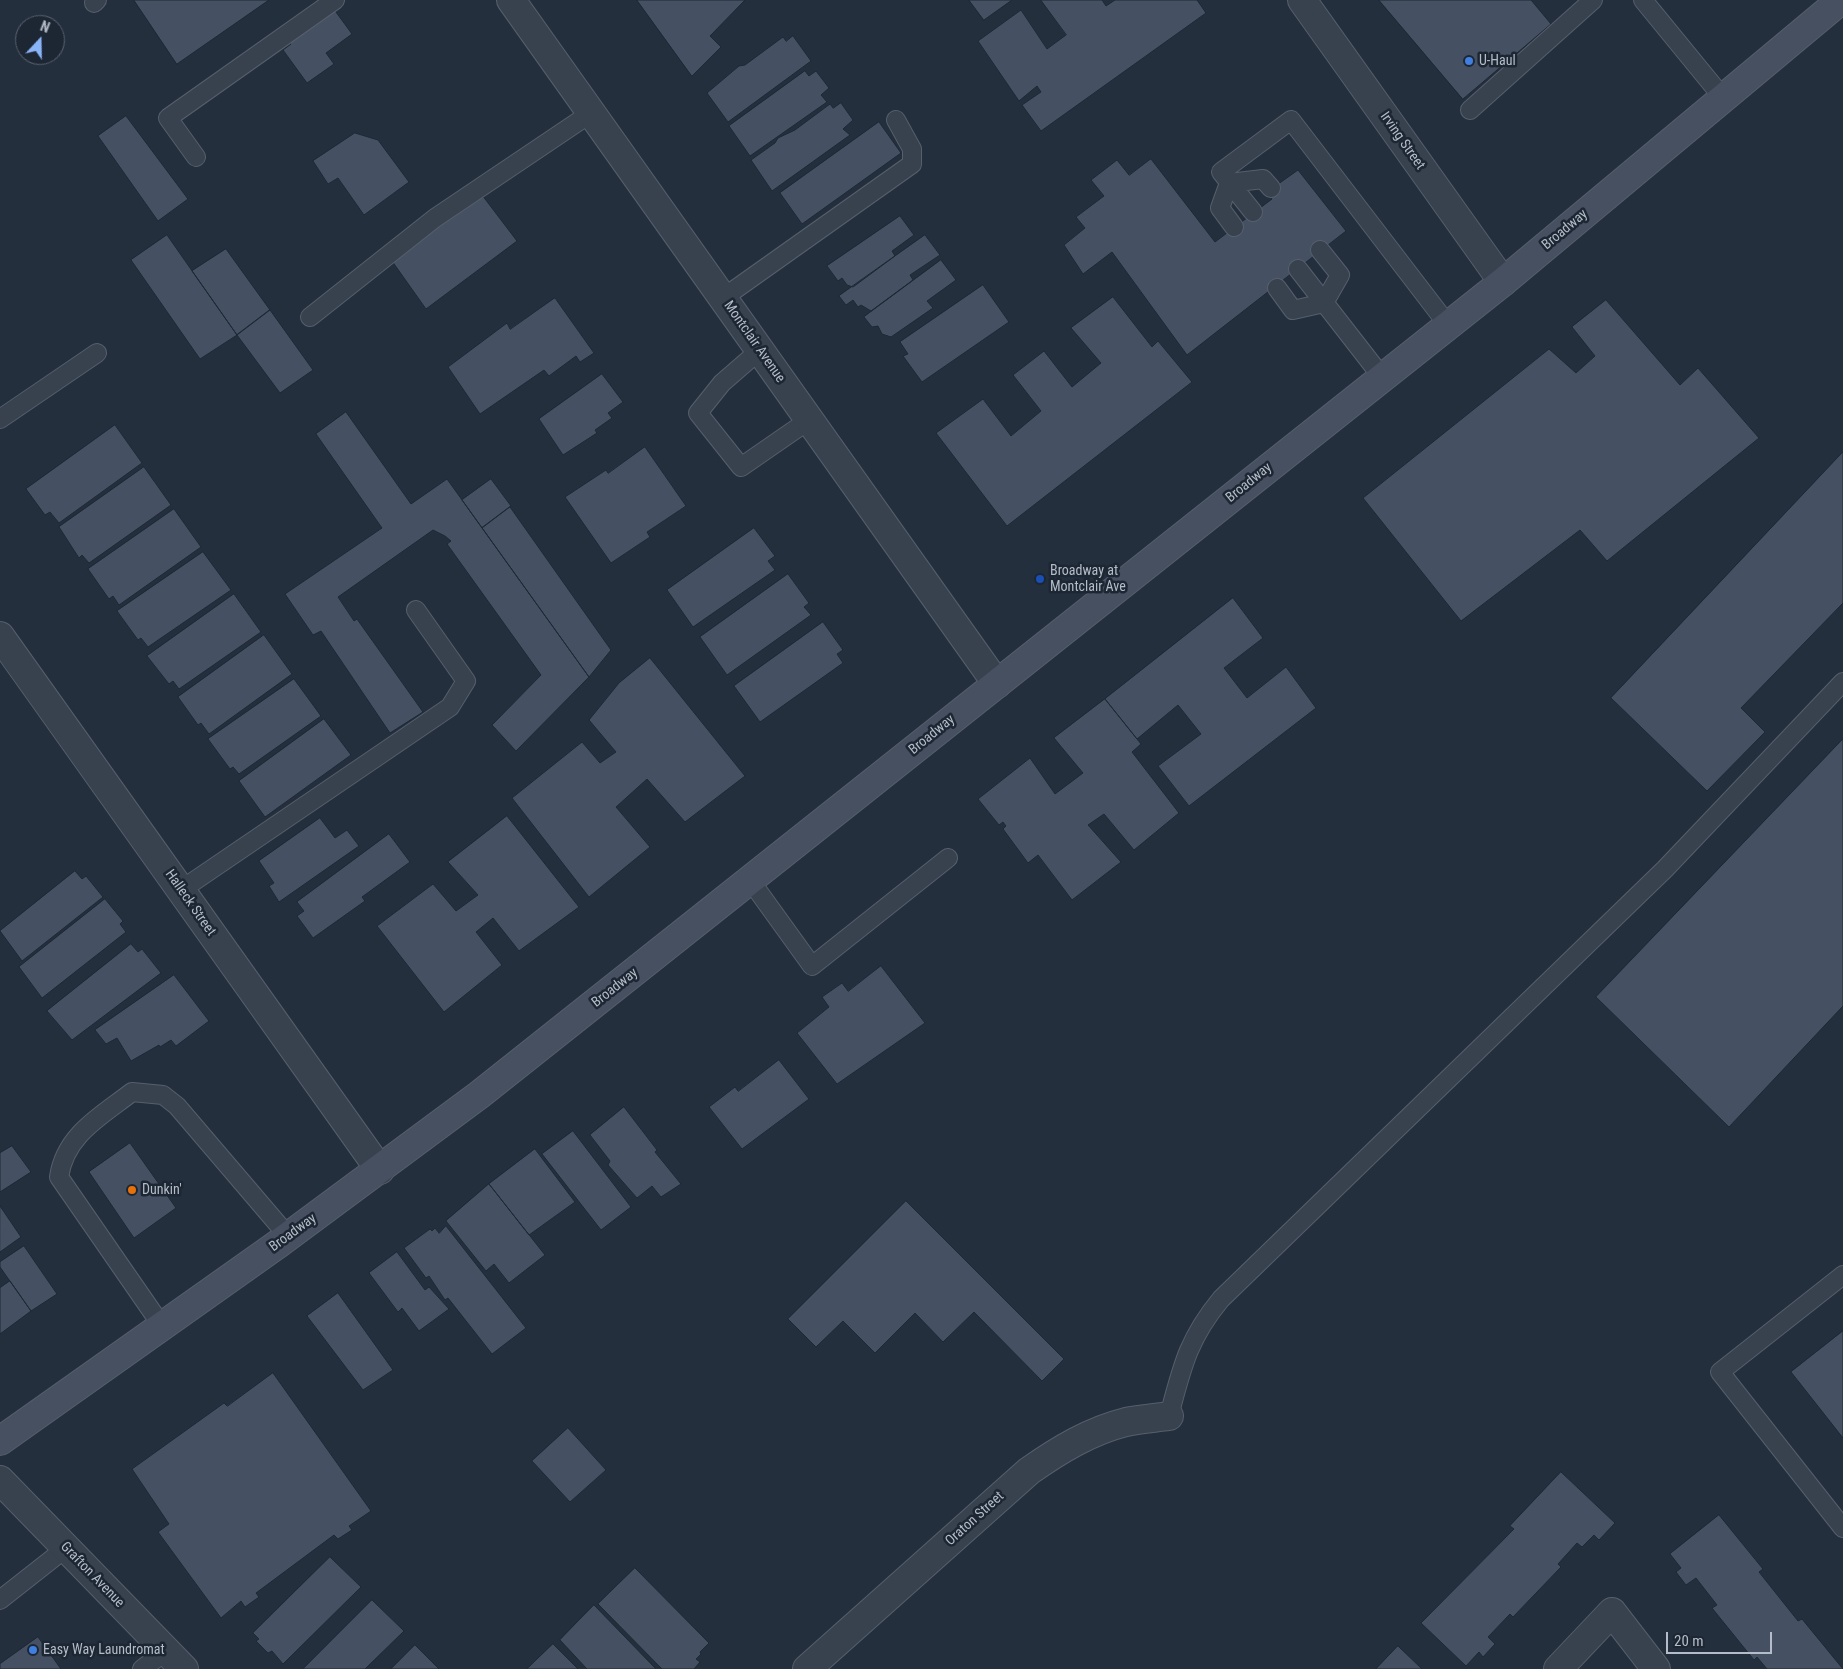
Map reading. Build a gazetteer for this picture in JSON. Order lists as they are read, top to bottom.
{
  "streets": {
    "main road": ["Broadway"],
    "street": [
      "Irving Street",
      "Montclair Avenue",
      "Halleck Street",
      "Oraton Street",
      "Grafton Avenue"
    ]
  },
  "crossings": [
    ["Irving Street", "Broadway"],
    ["Broadway", "Montclair Avenue"],
    ["Broadway", "Halleck Street"]
  ],
  "places": [
    "U-Haul",
    "Broadway at Montclair Ave",
    "Dunkin'",
    "Easy Way Laundromat"
  ],
  "scale_bar": "20 m",
  "north": "top"
}
